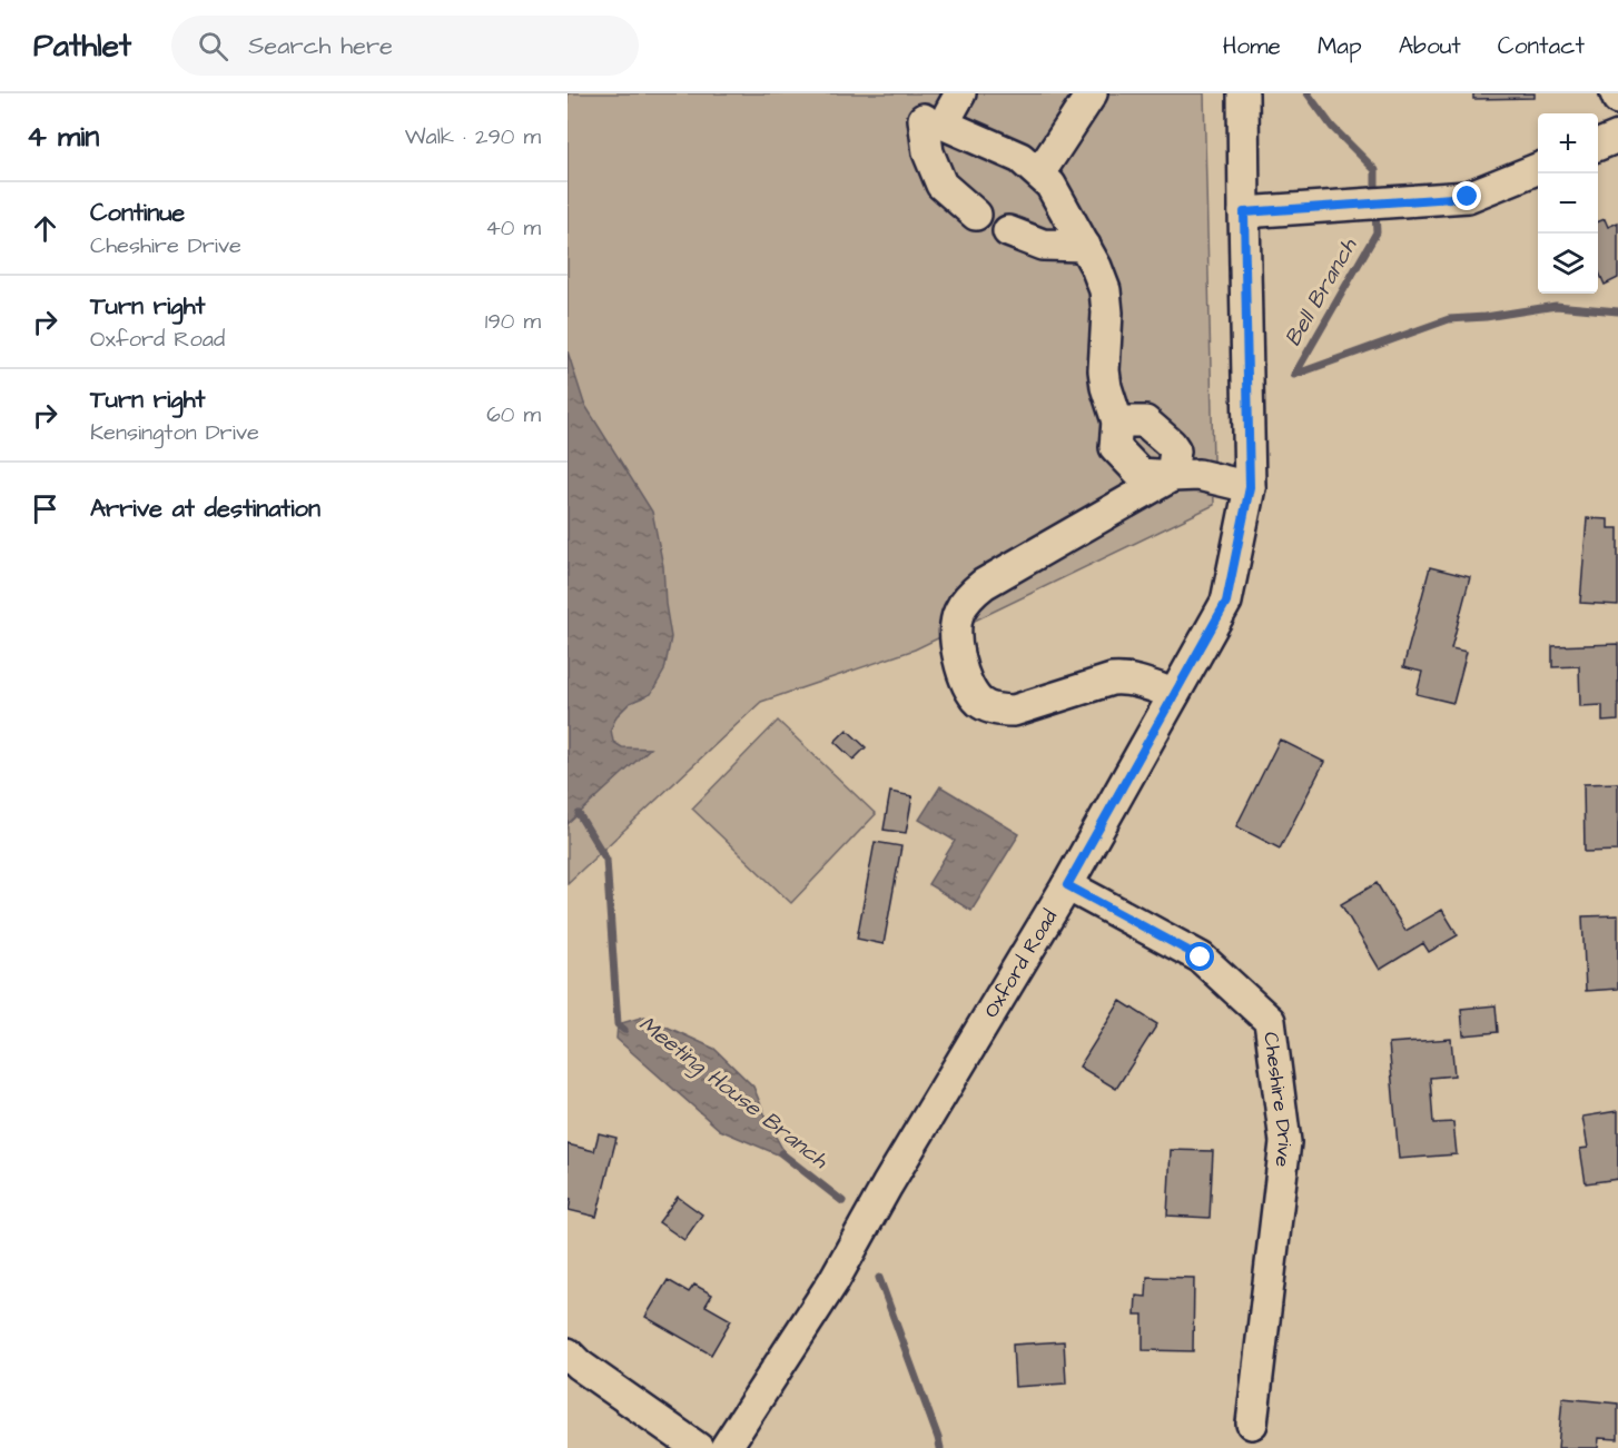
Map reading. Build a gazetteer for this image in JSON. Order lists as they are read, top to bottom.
{
  "streets": {
    "street": ["Oxford Road", "Cheshire Drive"]
  },
  "crossings": [
    ["Oxford Road", "Cheshire Drive"]
  ],
  "water": ["Bell Branch", "Meeting House Branch"],
  "page": {
    "header": "Pathlet",
    "search": "Search here",
    "nav": [
      "Home",
      "Map",
      "About",
      "Contact"
    ],
    "heading": ["4 min", "Walk · 290 m"],
    "map_buttons": ["+", "−"],
    "list": [
      ["Continue", "Cheshire Drive", "40 m"],
      ["Turn right", "Oxford Road", "190 m"],
      ["Turn right", "Kensington Drive", "60 m"],
      "Arrive at destination"
    ]
  }
}
